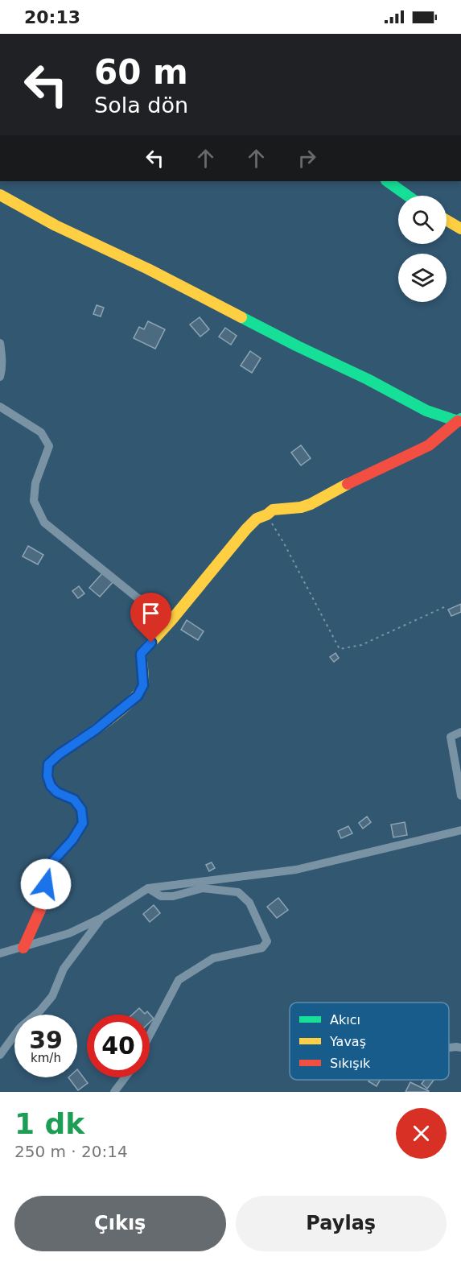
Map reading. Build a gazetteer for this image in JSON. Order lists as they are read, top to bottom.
{
  "legend": ["Akıcı", "Yavaş", "Sıkışık"],
  "page": {
    "status": "20:13",
    "turn": ["60 m", "Sola dön"],
    "speed": "39 km/h",
    "limit": "40",
    "heading": ["1 dk", "250 m · 20:14"],
    "buttons": ["Çıkış", "Paylaş"]
  }
}
